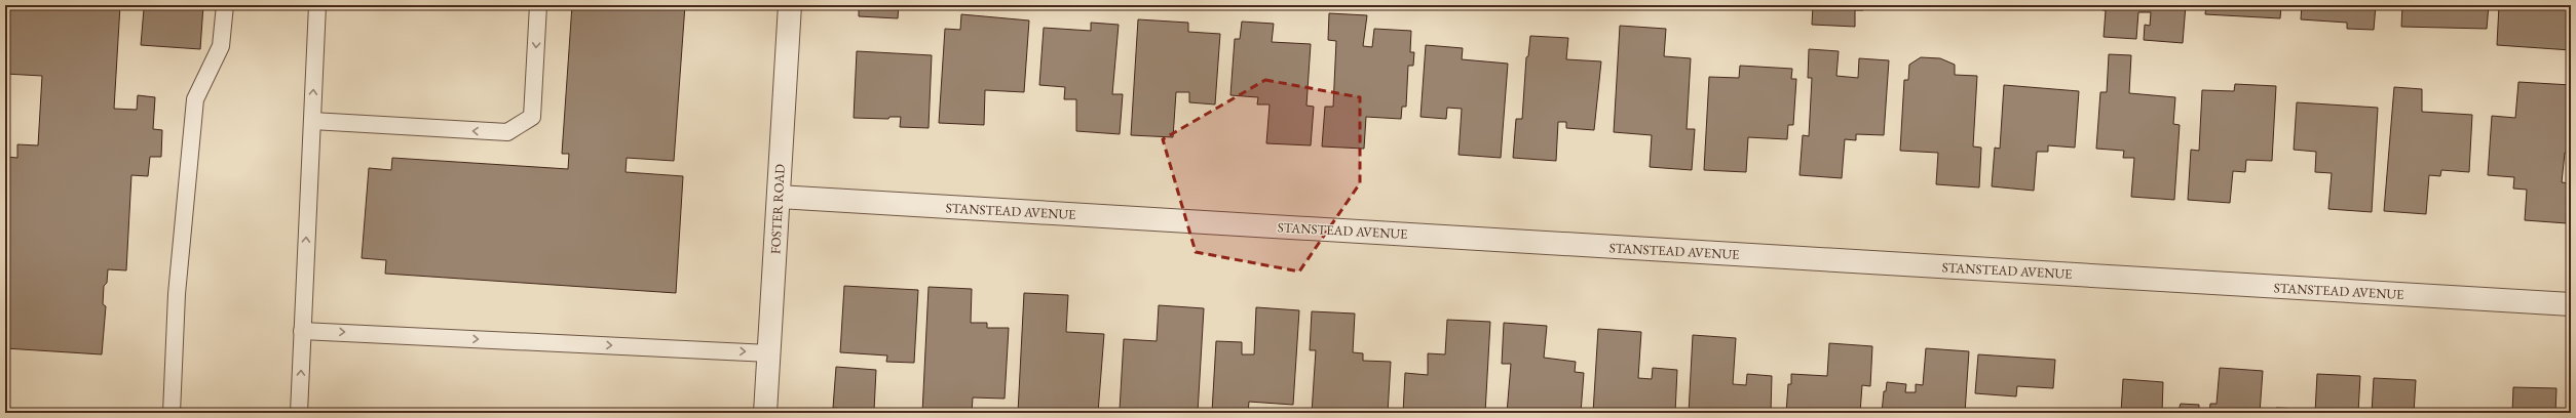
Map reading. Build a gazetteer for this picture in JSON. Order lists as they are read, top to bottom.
{
  "streets": {
    "street": ["FOSTER ROAD", "STANSTEAD AVENUE"]
  },
  "crossings": [
    ["FOSTER ROAD", "STANSTEAD AVENUE"]
  ]
}
